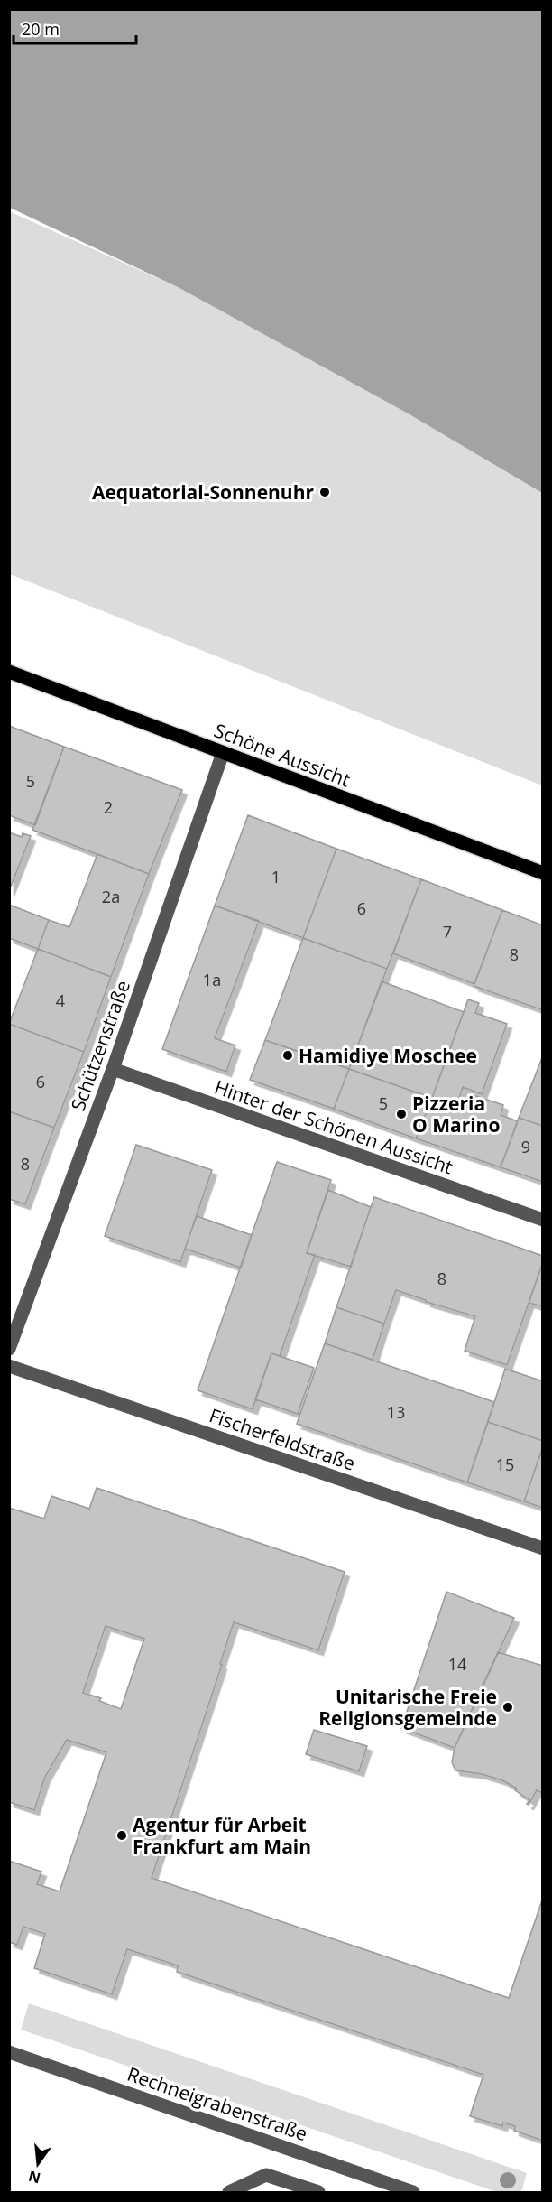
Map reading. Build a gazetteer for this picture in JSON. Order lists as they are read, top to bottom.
{
  "streets": {
    "main road": ["Schöne Aussicht"],
    "street": [
      "Schützenstraße",
      "Hinter der Schönen Aussicht",
      "Fischerfeldstraße",
      "Rechneigrabenstraße"
    ]
  },
  "crossings": [
    ["Schöne Aussicht", "Schützenstraße"],
    ["Schützenstraße", "Hinter der Schönen Aussicht"]
  ],
  "places": [
    "Aequatorial-Sonnenuhr",
    "Hamidiye Moschee",
    "Pizzeria O Marino",
    "Unitarische Freie Religionsgemeinde",
    "Agentur für Arbeit Frankfurt am Main"
  ],
  "house_numbers": [
    "5",
    "2",
    "1",
    "2a",
    "6",
    "7",
    "8",
    "1a",
    "4",
    "6",
    "5",
    "9",
    "8",
    "8",
    "13",
    "15",
    "14"
  ],
  "scale_bar": "20 m",
  "north": "bottom"
}
